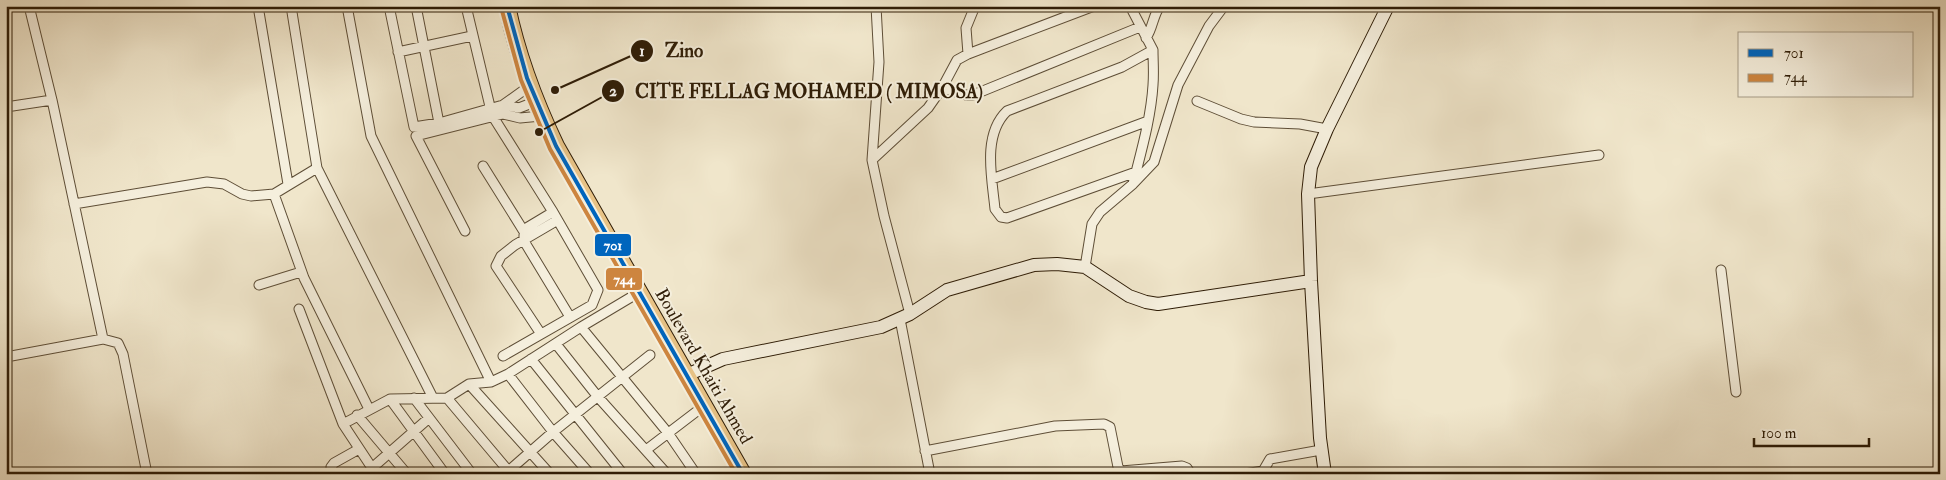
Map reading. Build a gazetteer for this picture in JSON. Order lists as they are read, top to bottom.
{
  "streets": {
    "highway": ["Boulevard Khaiti Ahmed"]
  },
  "places": ["Zino", "CITE FELLAG MOHAMED ( MIMOSA)"],
  "lines": ["transit line 701", "transit line 744"],
  "legend": ["701", "744"],
  "scale_bar": "100 m"
}
